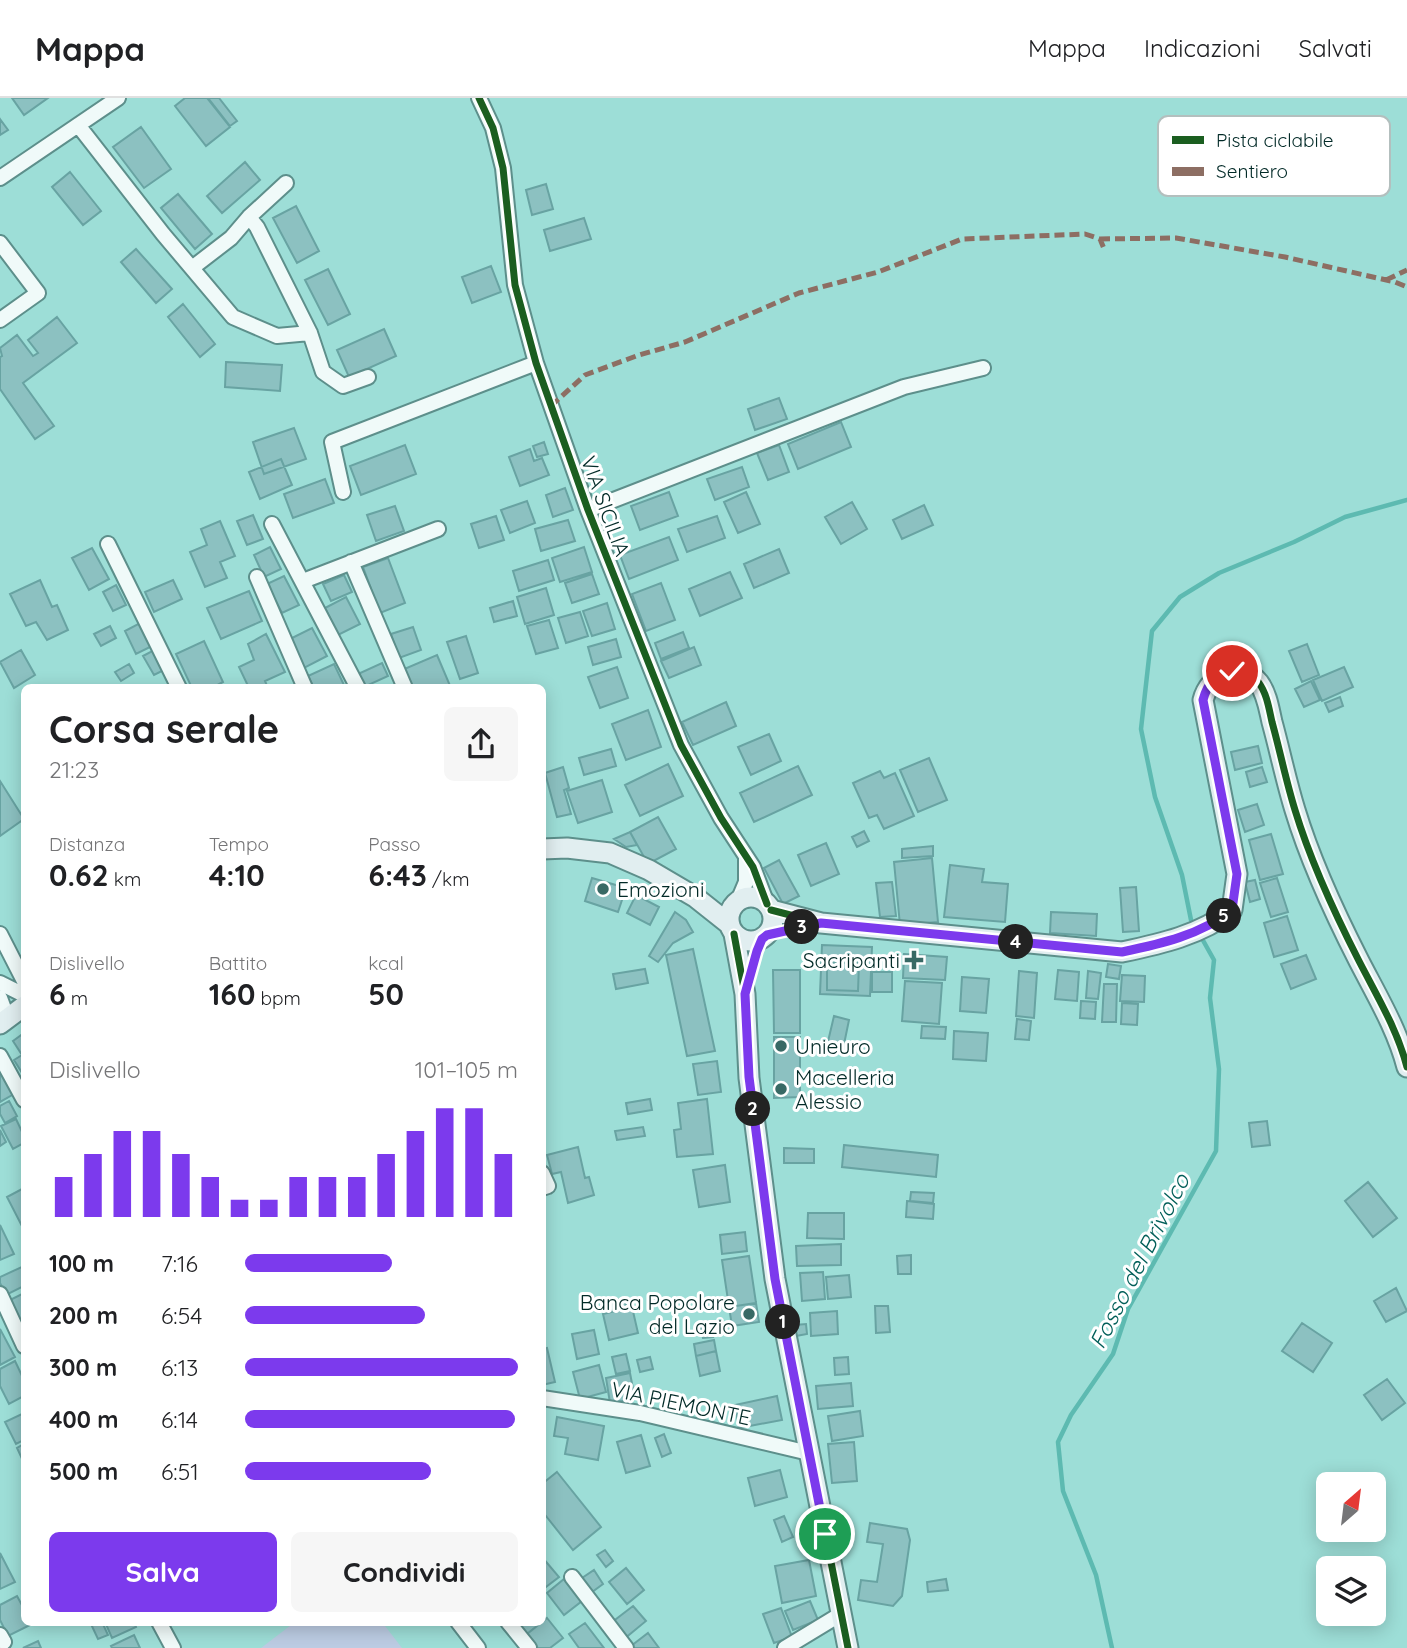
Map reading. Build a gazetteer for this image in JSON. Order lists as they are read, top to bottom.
{
  "streets": {
    "street": ["VIA SICILIA", "VIA PIEMONTE"]
  },
  "water": ["Fosso del Brivolco"],
  "places": {
    "other": [
      "Emozioni",
      "Unieuro",
      "Macelleria Alessio",
      "Banca Popolare del Lazio"
    ],
    "health": ["Sacripanti"]
  },
  "legend": ["Pista ciclabile", "Sentiero"],
  "north": "top right",
  "page": {
    "header": "Mappa",
    "nav": ["Mappa", "Indicazioni", "Salvati"],
    "heading": ["Corsa serale", "21:23"],
    "stats": [
      ["Distanza", "0.62 km"],
      ["Tempo", "4:10"],
      ["Passo", "6:43 /km"],
      ["Dislivello", "6 m"],
      ["Battito", "160 bpm"],
      ["kcal", "50"]
    ],
    "pins": [
      "5",
      "3",
      "4",
      "2",
      "1"
    ],
    "chart": ["Dislivello", "101–105 m"],
    "list": [
      {
        "name": "100 m",
        "note": "7:16"
      },
      {
        "name": "200 m",
        "note": "6:54"
      },
      {
        "name": "300 m",
        "note": "6:13"
      },
      {
        "name": "400 m",
        "note": "6:14"
      },
      {
        "name": "500 m",
        "note": "6:51"
      }
    ],
    "buttons": ["Salva", "Condividi"]
  }
}
